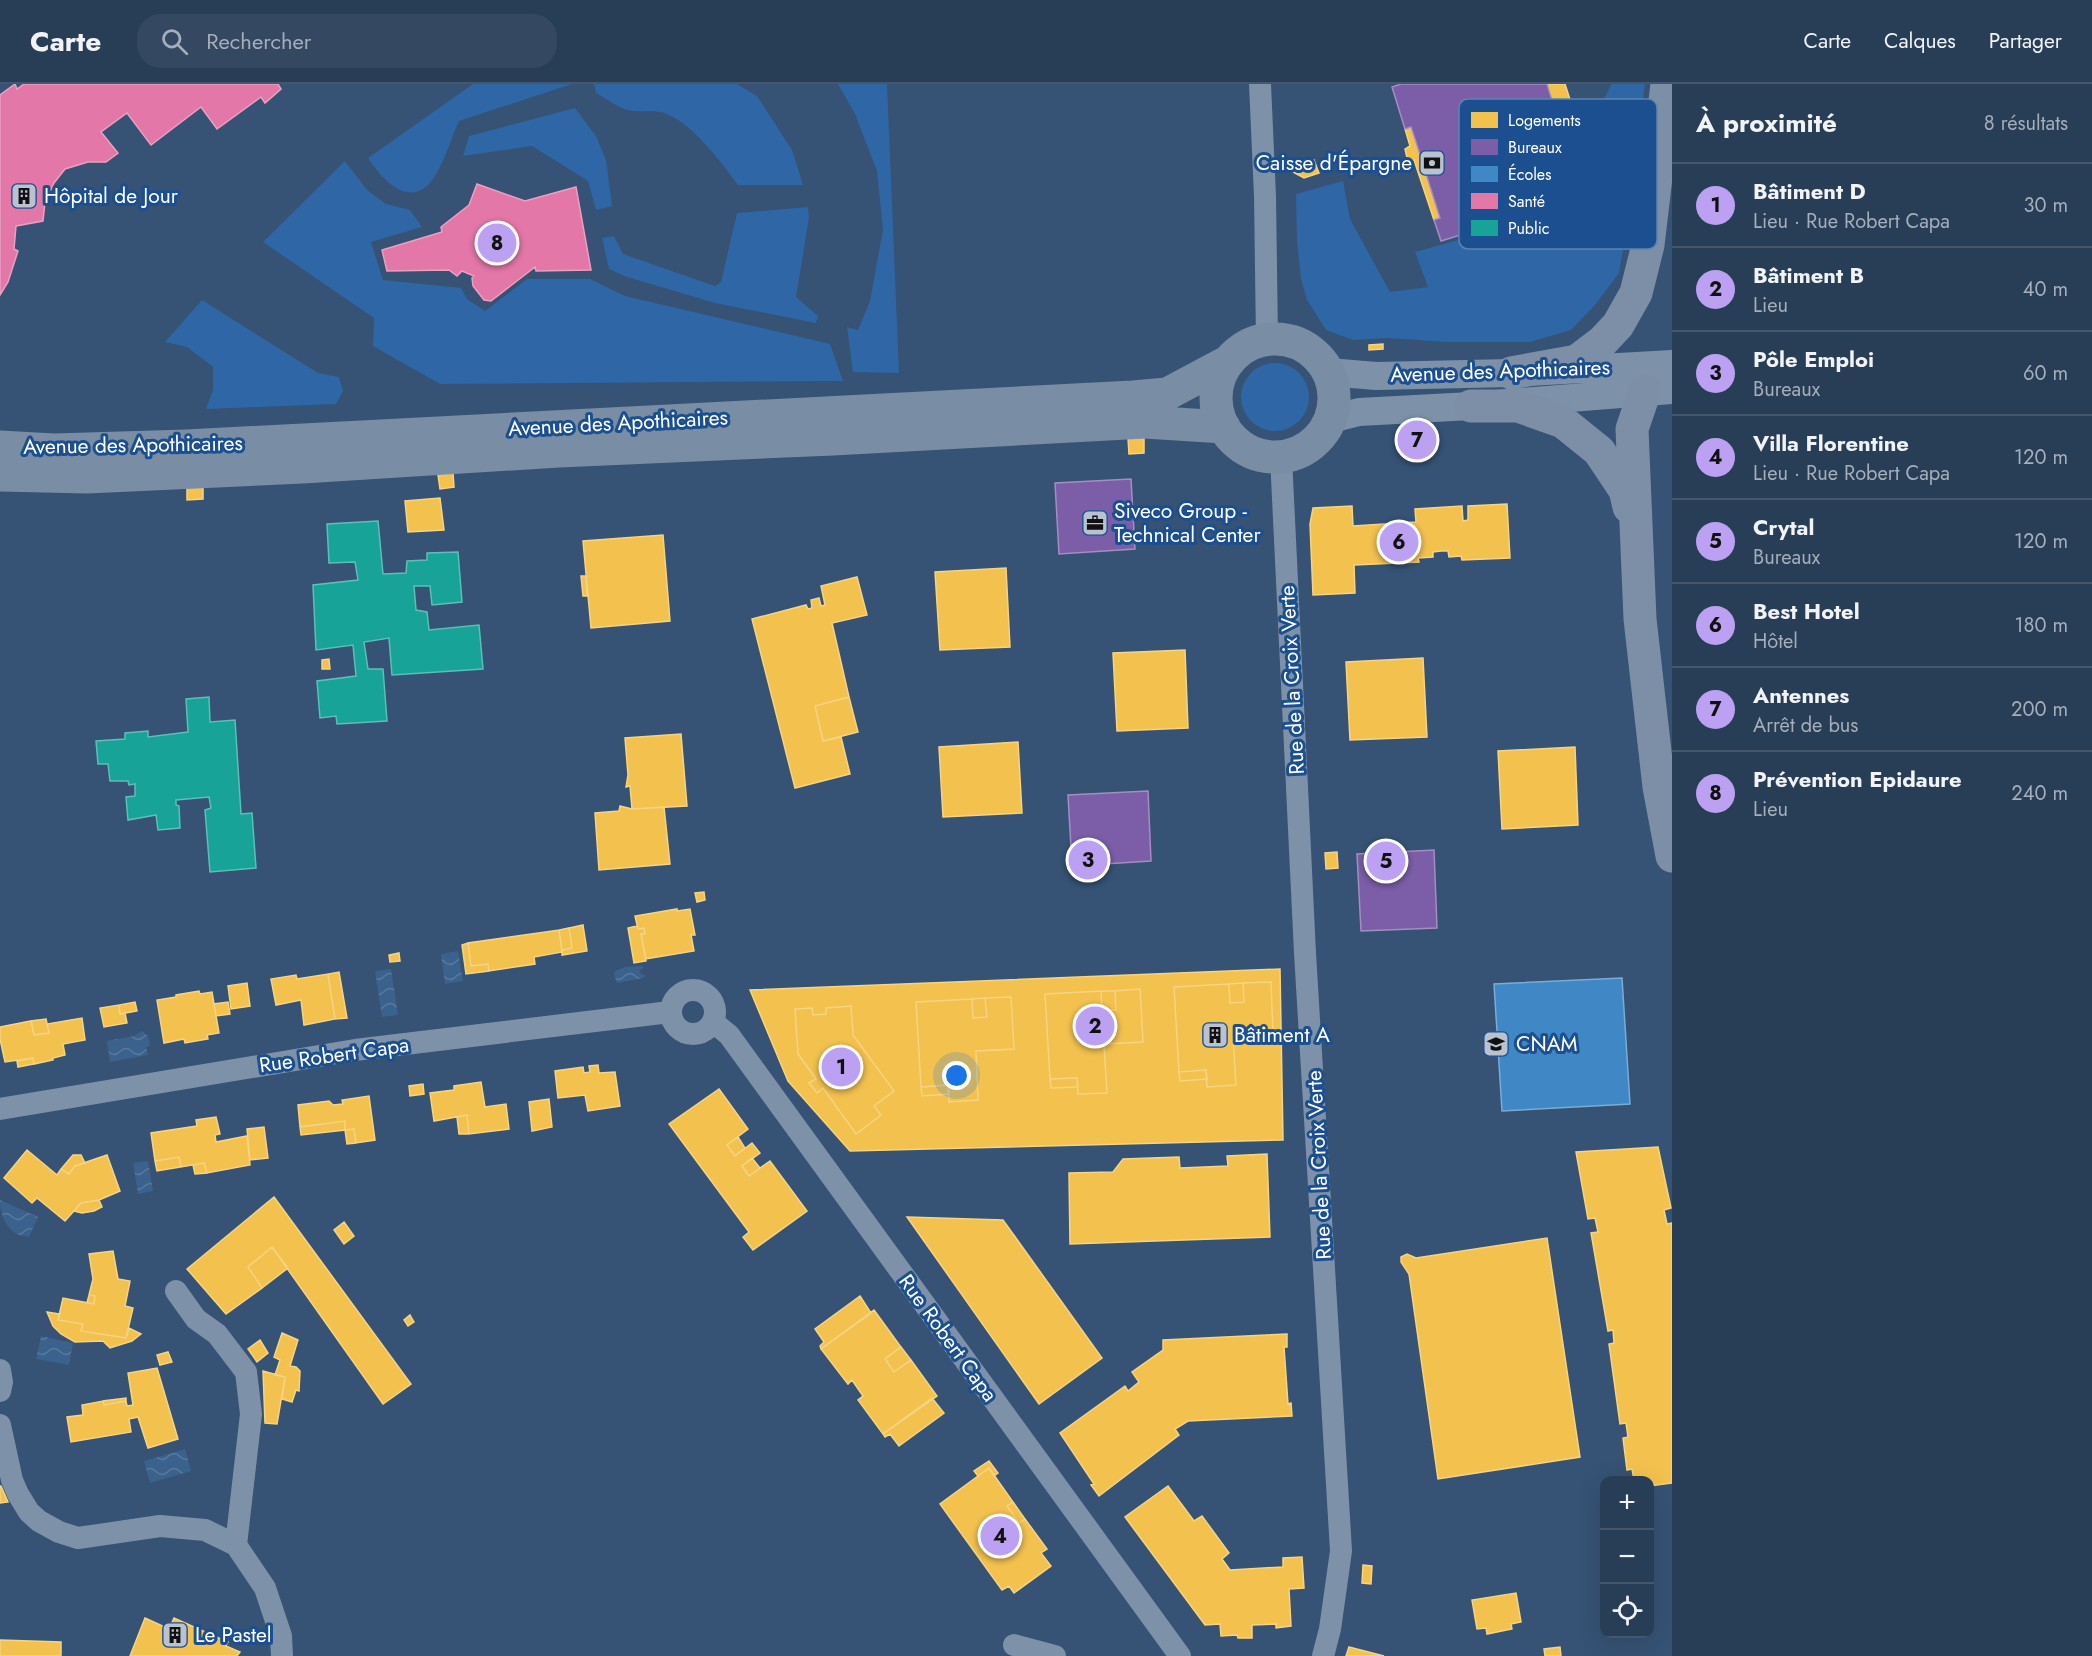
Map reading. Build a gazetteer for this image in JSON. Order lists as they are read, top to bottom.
{
  "streets": {
    "main road": ["Avenue des Apothicaires"],
    "street": ["Rue de la Croix Verte", "Rue Robert Capa"]
  },
  "crossings": [
    ["Avenue des Apothicaires", "Rue de la Croix Verte"]
  ],
  "places": {
    "bank": ["Caisse d'Épargne"],
    "building": ["Hôpital de Jour", "Bâtiment A", "Le Pastel"],
    "office": ["Siveco Group - Technical Center"],
    "school or university": ["CNAM"]
  },
  "legend": [
    "Logements",
    "Bureaux",
    "Écoles",
    "Santé",
    "Public"
  ],
  "page": {
    "header": "Carte",
    "search": "Rechercher",
    "nav": ["Carte", "Calques", "Partager"],
    "heading": ["À proximité", "8 résultats"],
    "list": [
      {
        "mark": "1",
        "name": "Bâtiment D",
        "note": "Lieu · Rue Robert Capa",
        "value": "30 m"
      },
      {
        "mark": "2",
        "name": "Bâtiment B",
        "note": "Lieu",
        "value": "40 m"
      },
      {
        "mark": "3",
        "name": "Pôle Emploi",
        "note": "Bureaux",
        "value": "60 m"
      },
      {
        "mark": "4",
        "name": "Villa Florentine",
        "note": "Lieu · Rue Robert Capa",
        "value": "120 m"
      },
      {
        "mark": "5",
        "name": "Crytal",
        "note": "Bureaux",
        "value": "120 m"
      },
      {
        "mark": "6",
        "name": "Best Hotel",
        "note": "Hôtel",
        "value": "180 m"
      },
      {
        "mark": "7",
        "name": "Antennes",
        "note": "Arrêt de bus",
        "value": "200 m"
      },
      {
        "mark": "8",
        "name": "Prévention Epidaure",
        "note": "Lieu",
        "value": "240 m"
      }
    ],
    "pins": [
      "8",
      "7",
      "6",
      "3",
      "5",
      "2",
      "1",
      "4"
    ],
    "map_buttons": ["+", "−"]
  }
}
